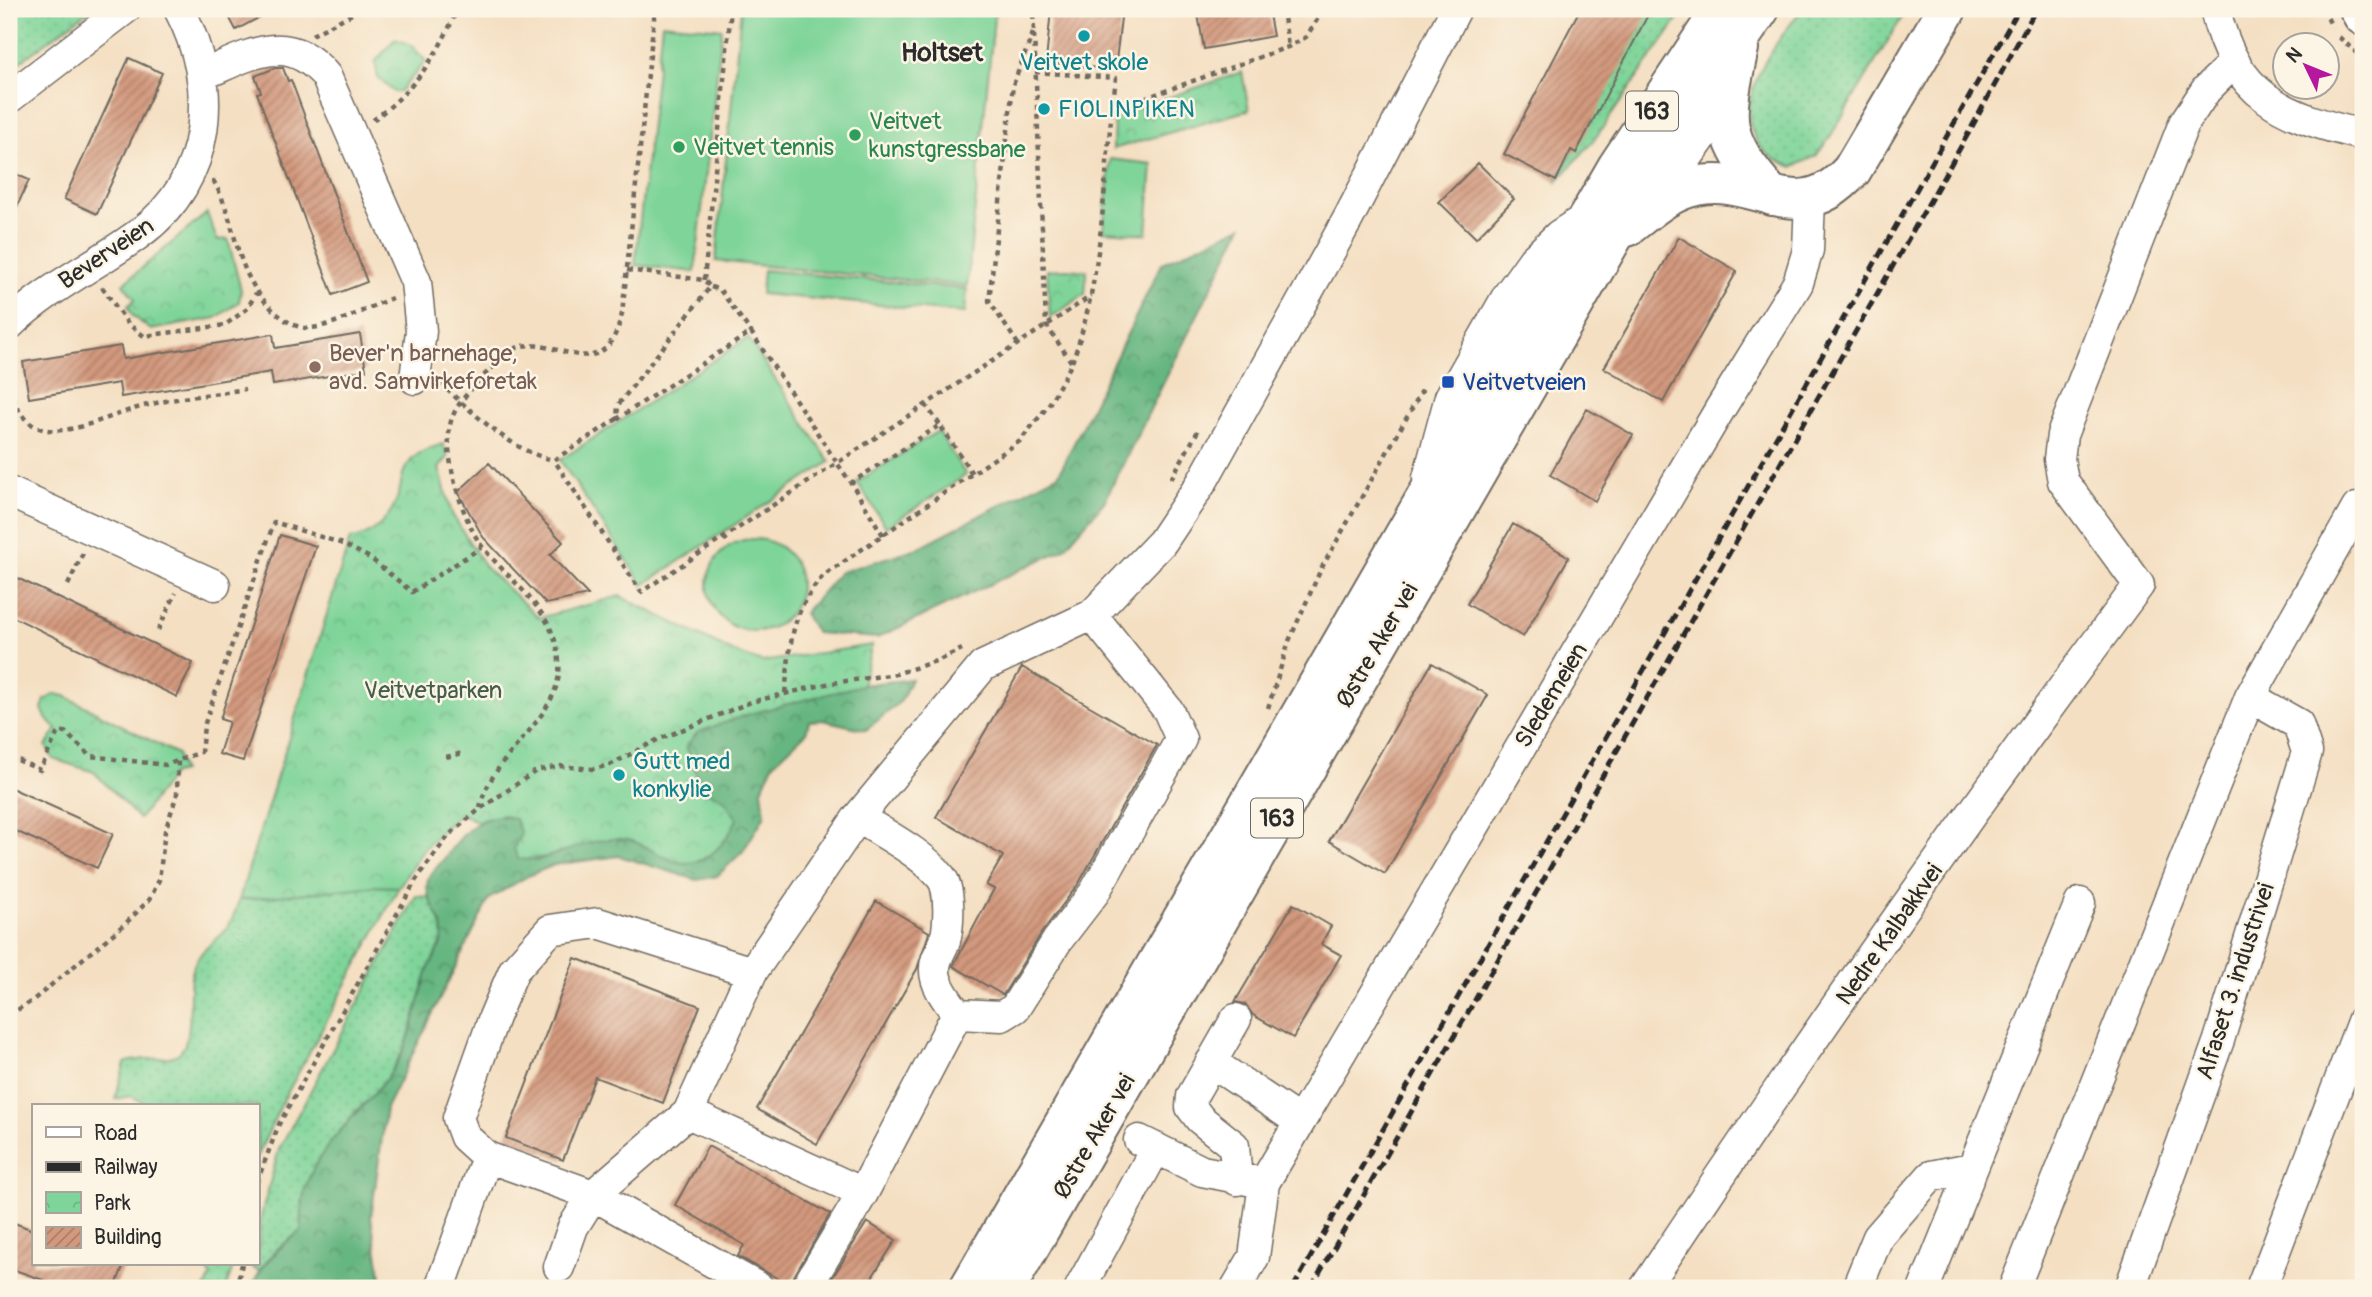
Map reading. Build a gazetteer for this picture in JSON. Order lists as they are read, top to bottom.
{
  "streets": {
    "highway": ["163", "Østre Aker vei"],
    "street": [
      "Beverveien",
      "Sledemeien",
      "Nedre Kalbakkvei",
      "Alfaset 3. industrivei"
    ]
  },
  "crossings": [
    ["163", "Østre Aker vei"],
    ["163", "Sledemeien"]
  ],
  "districts": ["Holtset"],
  "parks": ["Veitvetparken"],
  "places": {
    "other": [
      "Veitvet skole",
      "FIOLINPIKEN",
      "Veitvet kunstgressbane",
      "Veitvet tennis",
      "Bever'n barnehage, avd. Samvirkeforetak",
      "Gutt med konkylie"
    ],
    "transit": ["Veitvetveien"]
  },
  "legend": [
    "Road",
    "Railway",
    "Park",
    "Building"
  ],
  "north": "top left"
}
